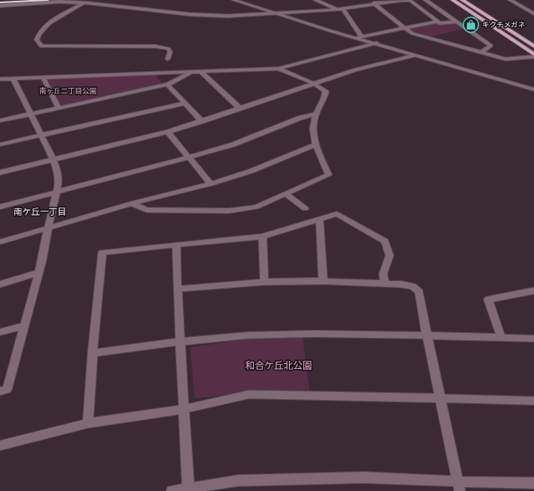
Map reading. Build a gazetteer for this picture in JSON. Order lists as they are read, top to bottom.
{
  "districts": ["南ケ丘一丁目"],
  "parks": ["南ヶ丘二丁目公園", "和合ケ丘北公園"],
  "places": {
    "shop": ["キクチメガネ"]
  }
}
